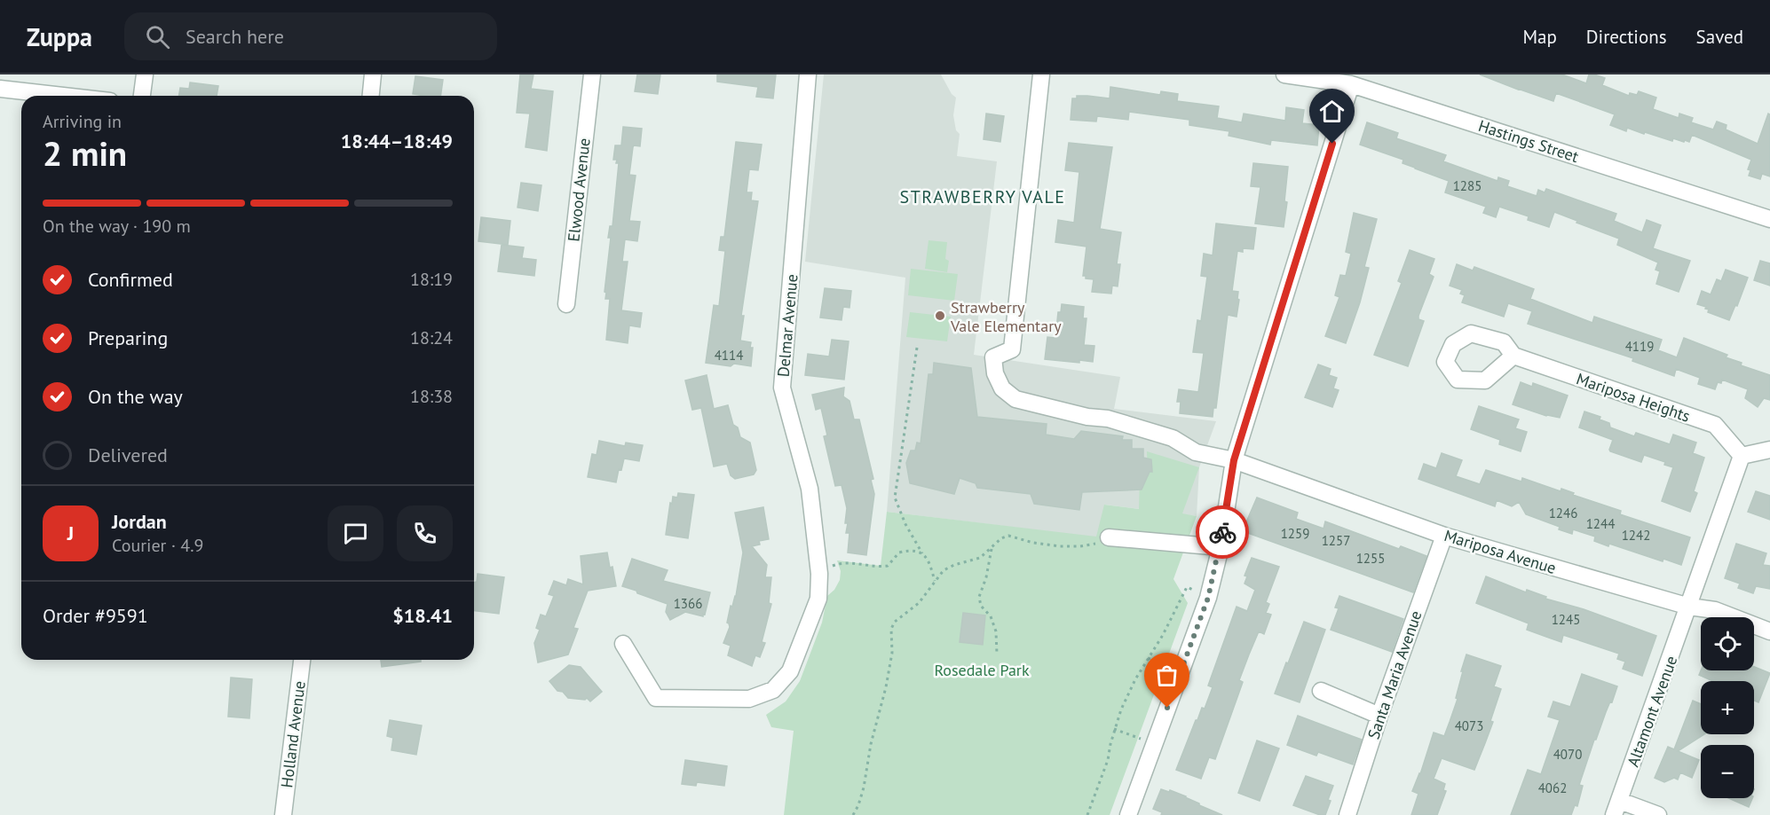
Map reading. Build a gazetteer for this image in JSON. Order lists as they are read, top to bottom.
{
  "streets": {
    "street": [
      "Hastings Street",
      "Elwood Avenue",
      "Delmar Avenue",
      "Mariposa Heights",
      "Mariposa Avenue",
      "Santa Maria Avenue",
      "Altamont Avenue",
      "Holland Avenue"
    ]
  },
  "crossings": [
    ["Mariposa Avenue", "Santa Maria Avenue"],
    ["Mariposa Avenue", "Altamont Avenue"]
  ],
  "districts": ["STRAWBERRY VALE"],
  "parks": ["Rosedale Park"],
  "places": ["Strawberry Vale Elementary"],
  "house_numbers": [
    "1285",
    "4119",
    "4114",
    "1246",
    "1244",
    "1259",
    "1242",
    "1257",
    "1255",
    "1366",
    "1245",
    "4073",
    "4070",
    "4062"
  ],
  "page": {
    "header": "Zuppa",
    "search": "Search here",
    "nav": ["Map", "Directions", "Saved"],
    "heading": ["2 min", "Arriving in", "18:44–18:49"],
    "panel": [
      "Jordan",
      "Courier · 4.9",
      "Order #9591",
      "$18.41"
    ],
    "bar": "On the way · 190 m",
    "list": [
      ["Confirmed", "18:19"],
      ["Preparing", "18:24"],
      ["On the way", "18:38"],
      "Delivered"
    ],
    "round": "J",
    "map_buttons": ["+", "−"]
  }
}
